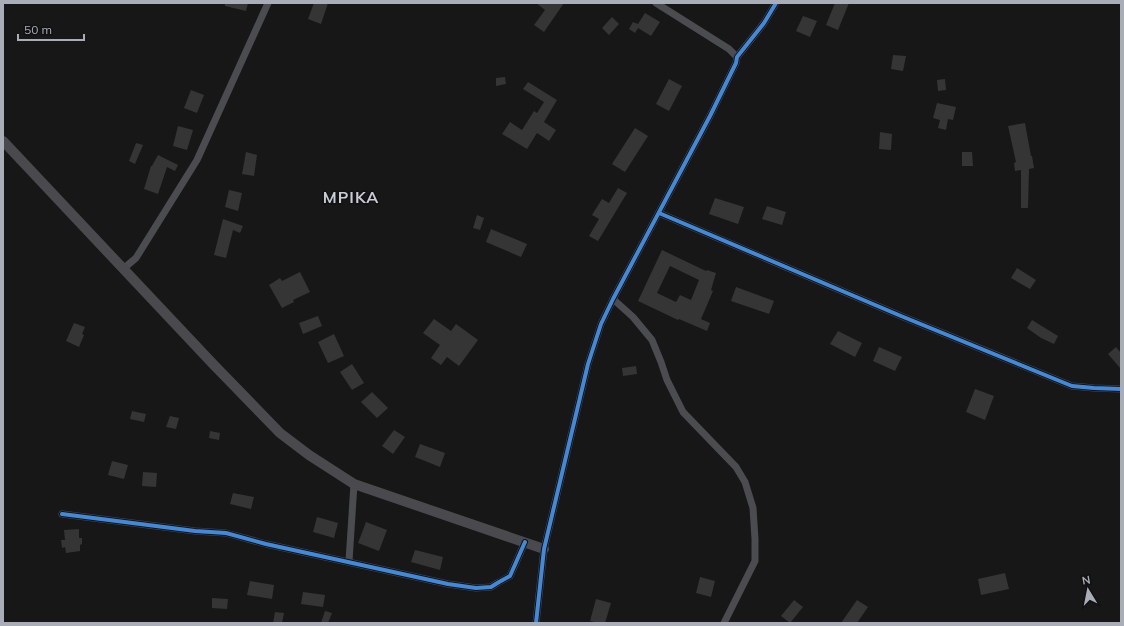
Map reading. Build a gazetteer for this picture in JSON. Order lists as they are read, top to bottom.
{
  "districts": ["MPIKA"],
  "scale_bar": "50 m",
  "north": "top"
}
